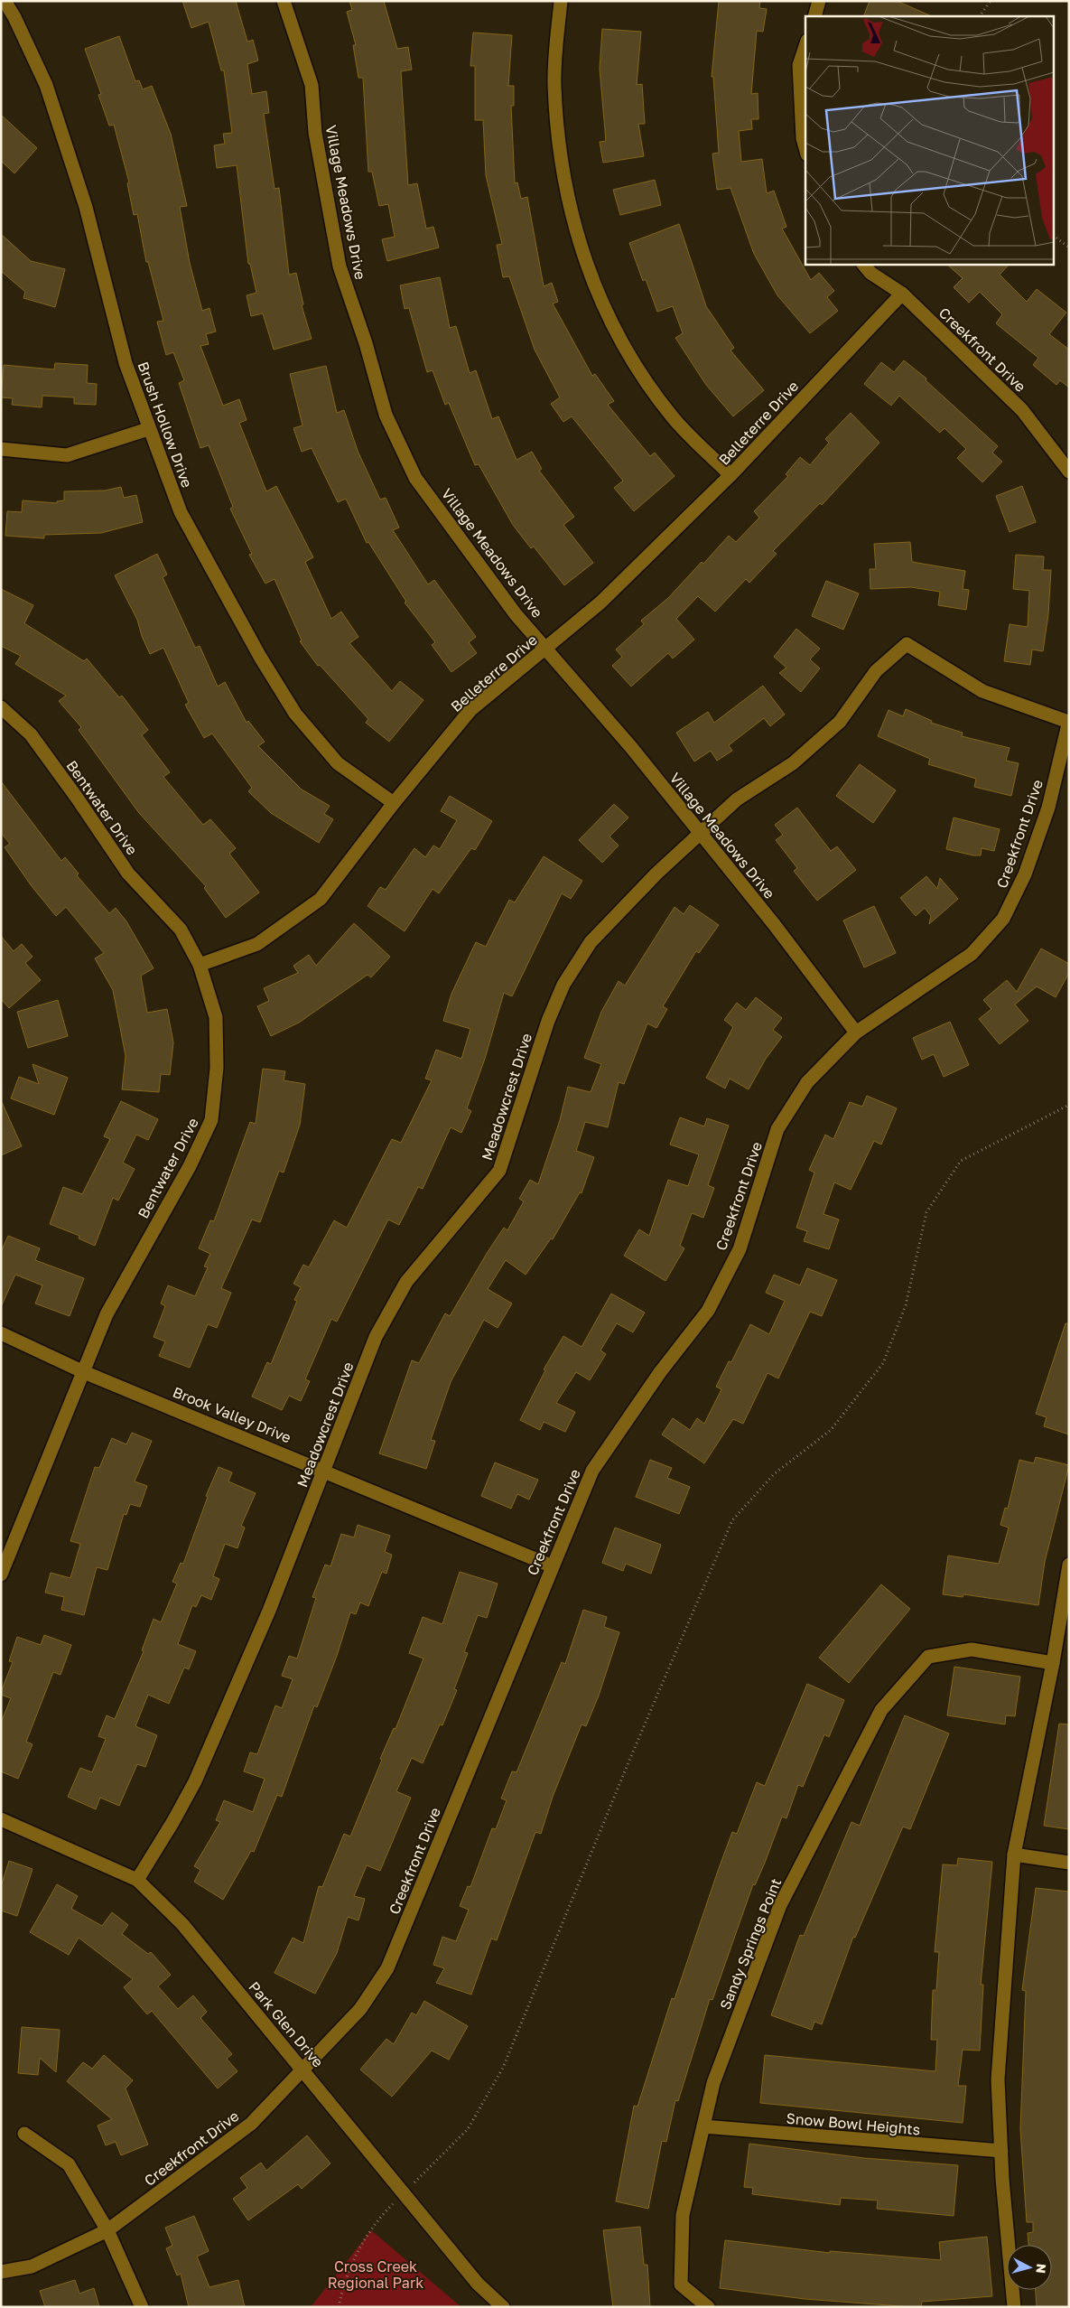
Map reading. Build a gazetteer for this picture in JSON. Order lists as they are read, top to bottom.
{
  "streets": {
    "street": [
      "Village Meadows Drive",
      "Creekfront Drive",
      "Belleterre Drive",
      "Brush Hollow Drive",
      "Bentwater Drive",
      "Meadowcrest Drive",
      "Brook Valley Drive",
      "Sandy Springs Point",
      "Park Glen Drive",
      "Snow Bowl Heights"
    ]
  },
  "crossings": [
    ["Village Meadows Drive", "Creekfront Drive"],
    ["Village Meadows Drive", "Belleterre Drive"],
    ["Village Meadows Drive", "Meadowcrest Drive"],
    ["Creekfront Drive", "Belleterre Drive"],
    ["Creekfront Drive", "Meadowcrest Drive"],
    ["Creekfront Drive", "Brook Valley Drive"],
    ["Creekfront Drive", "Park Glen Drive"],
    ["Belleterre Drive", "Brush Hollow Drive"],
    ["Belleterre Drive", "Bentwater Drive"],
    ["Bentwater Drive", "Brook Valley Drive"],
    ["Meadowcrest Drive", "Brook Valley Drive"],
    ["Meadowcrest Drive", "Park Glen Drive"],
    ["Sandy Springs Point", "Snow Bowl Heights"]
  ],
  "parks": ["Cross Creek Regional Park"],
  "north": "right"
}
